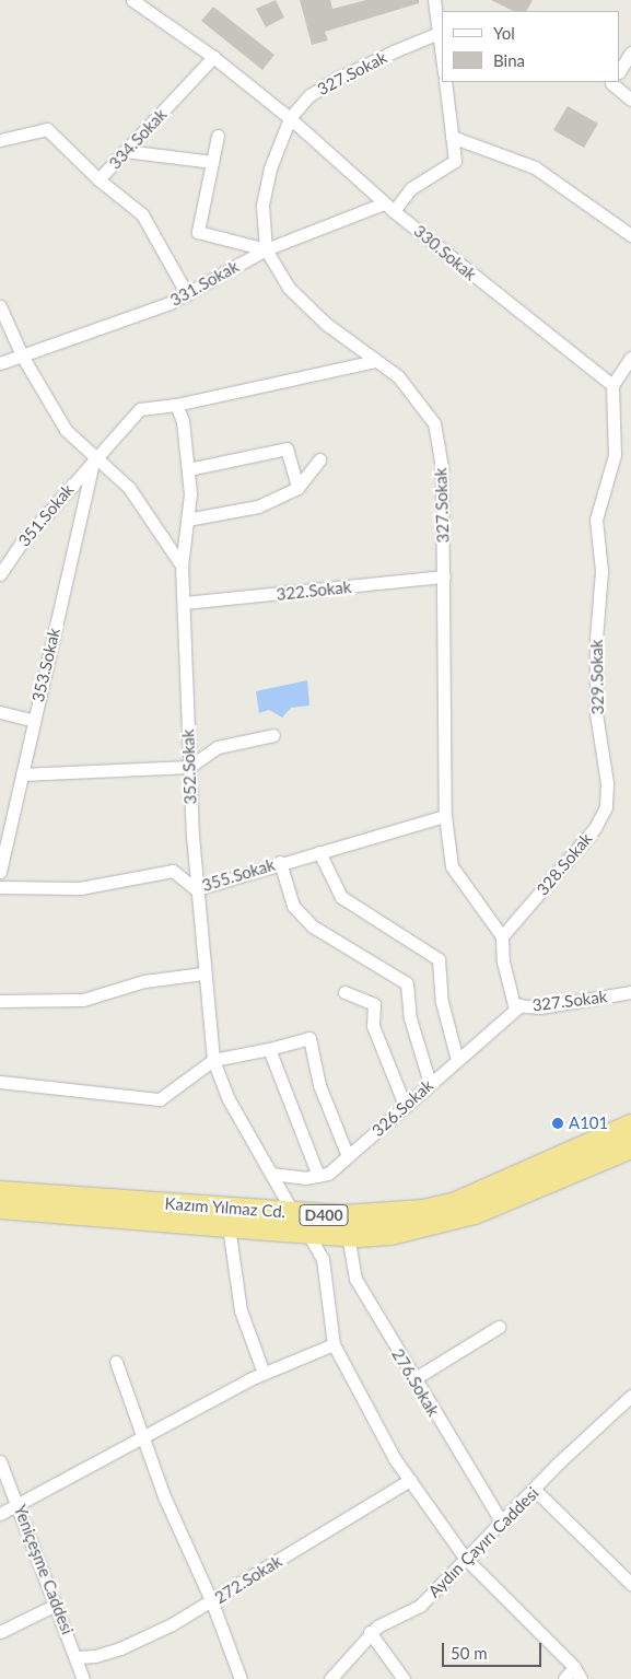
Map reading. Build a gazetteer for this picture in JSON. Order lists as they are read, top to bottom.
{
  "streets": {
    "highway": ["Kazım Yılmaz Cd.", "D400"],
    "street": [
      "327.Sokak",
      "334.Sokak",
      "330.Sokak",
      "331.Sokak",
      "351.Sokak",
      "322.Sokak",
      "353.Sokak",
      "329.Sokak",
      "352.Sokak",
      "328.Sokak",
      "355.Sokak",
      "326.Sokak",
      "276.Sokak",
      "Aydın Çayırı Caddesi",
      "Yeniçeşme Caddesi",
      "272.Sokak"
    ]
  },
  "crossings": [
    ["327.Sokak", "330.Sokak"],
    ["327.Sokak", "331.Sokak"],
    ["327.Sokak", "351.Sokak"],
    ["327.Sokak", "322.Sokak"],
    ["327.Sokak", "328.Sokak"],
    ["327.Sokak", "355.Sokak"],
    ["327.Sokak", "326.Sokak"],
    ["334.Sokak", "330.Sokak"],
    ["330.Sokak", "331.Sokak"],
    ["330.Sokak", "329.Sokak"],
    ["331.Sokak", "352.Sokak"],
    ["351.Sokak", "353.Sokak"],
    ["351.Sokak", "352.Sokak"],
    ["322.Sokak", "352.Sokak"],
    ["353.Sokak", "352.Sokak"],
    ["329.Sokak", "328.Sokak"],
    ["352.Sokak", "355.Sokak"],
    ["352.Sokak", "326.Sokak"],
    ["352.Sokak", "Kazım Yılmaz Cd."],
    ["Kazım Yılmaz Cd.", "276.Sokak"],
    ["276.Sokak", "Aydın Çayırı Caddesi"],
    ["Yeniçeşme Caddesi", "272.Sokak"]
  ],
  "places": ["A101"],
  "legend": ["Yol", "Bina"],
  "scale_bar": "50 m"
}
